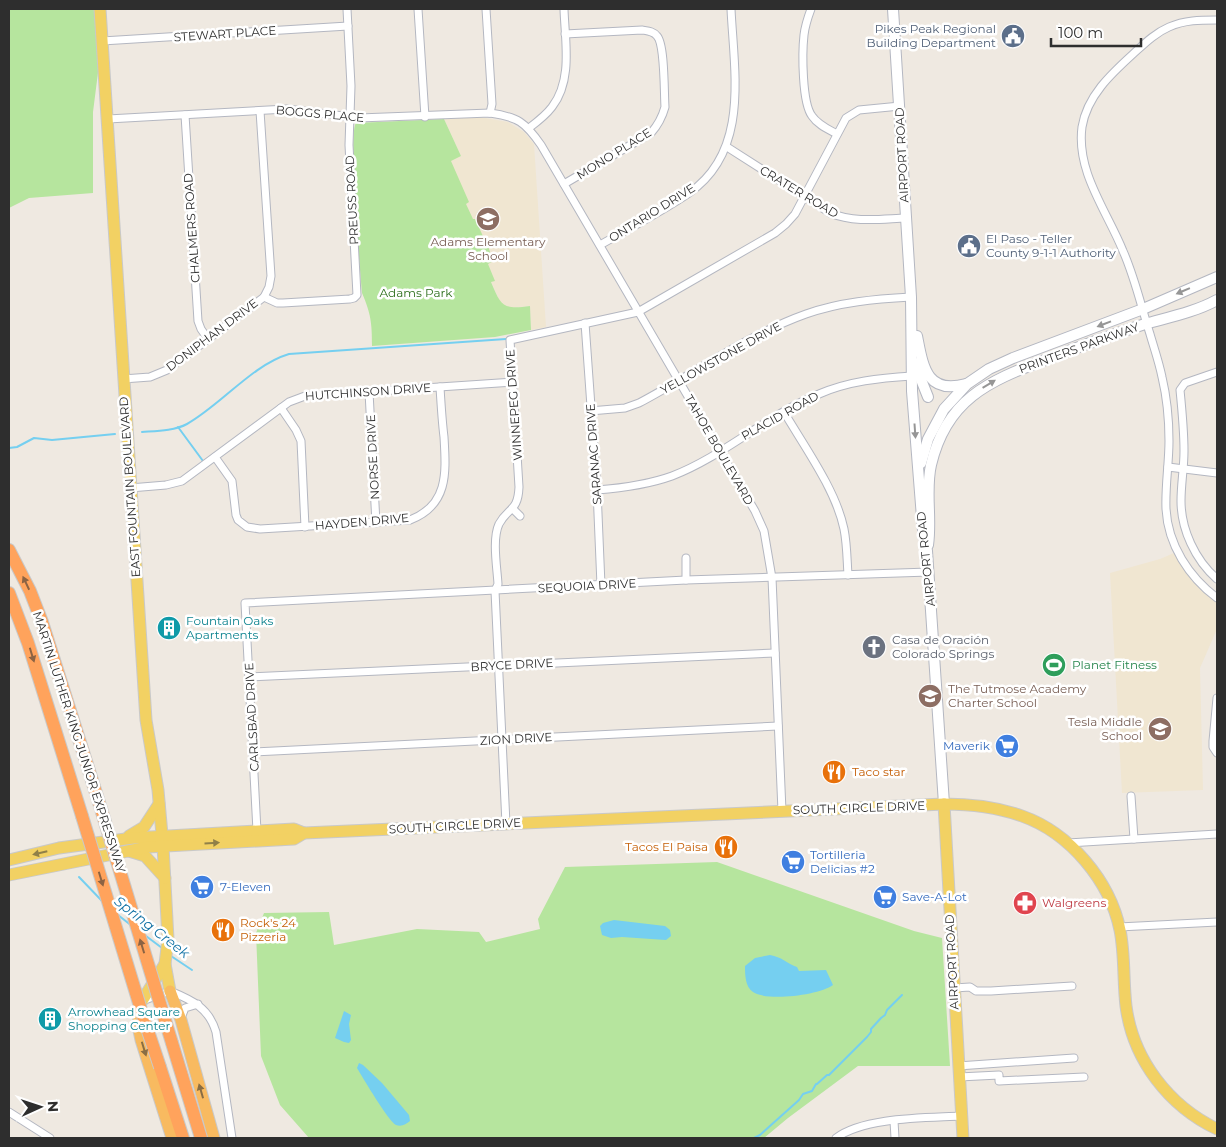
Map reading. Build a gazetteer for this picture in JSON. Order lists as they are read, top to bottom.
{
  "streets": {
    "highway": ["MARTIN LUTHER KING JUNIOR EXPRESSWAY"],
    "main road": [
      "AIRPORT ROAD",
      "PRINTERS PARKWAY",
      "EAST FOUNTAIN BOULEVARD",
      "SOUTH CIRCLE DRIVE"
    ],
    "street": [
      "STEWART PLACE",
      "BOGGS PLACE",
      "MONO PLACE",
      "CRATER ROAD",
      "PREUSS ROAD",
      "ONTARIO DRIVE",
      "CHALMERS ROAD",
      "DONIPHAN DRIVE",
      "YELLOWSTONE DRIVE",
      "HUTCHINSON DRIVE",
      "WINNEPEG DRIVE",
      "PLACID ROAD",
      "TAHOE BOULEVARD",
      "SARANAC DRIVE",
      "NORSE DRIVE",
      "HAYDEN DRIVE",
      "SEQUOIA DRIVE",
      "BRYCE DRIVE",
      "CARLSBAD DRIVE",
      "ZION DRIVE"
    ]
  },
  "crossings": [
    ["STEWART PLACE", "PREUSS ROAD"],
    ["STEWART PLACE", "EAST FOUNTAIN BOULEVARD"],
    ["BOGGS PLACE", "PREUSS ROAD"],
    ["BOGGS PLACE", "CHALMERS ROAD"],
    ["BOGGS PLACE", "DONIPHAN DRIVE"],
    ["BOGGS PLACE", "TAHOE BOULEVARD"],
    ["BOGGS PLACE", "EAST FOUNTAIN BOULEVARD"],
    ["MONO PLACE", "TAHOE BOULEVARD"],
    ["AIRPORT ROAD", "CRATER ROAD"],
    ["AIRPORT ROAD", "PRINTERS PARKWAY"],
    ["AIRPORT ROAD", "YELLOWSTONE DRIVE"],
    ["AIRPORT ROAD", "WINNEPEG DRIVE"],
    ["AIRPORT ROAD", "PLACID ROAD"],
    ["AIRPORT ROAD", "SEQUOIA DRIVE"],
    ["AIRPORT ROAD", "SOUTH CIRCLE DRIVE"],
    ["CRATER ROAD", "ONTARIO DRIVE"],
    ["CRATER ROAD", "WINNEPEG DRIVE"],
    ["PREUSS ROAD", "DONIPHAN DRIVE"],
    ["ONTARIO DRIVE", "TAHOE BOULEVARD"],
    ["CHALMERS ROAD", "DONIPHAN DRIVE"],
    ["DONIPHAN DRIVE", "EAST FOUNTAIN BOULEVARD"],
    ["YELLOWSTONE DRIVE", "TAHOE BOULEVARD"],
    ["YELLOWSTONE DRIVE", "SARANAC DRIVE"],
    ["HUTCHINSON DRIVE", "WINNEPEG DRIVE"],
    ["HUTCHINSON DRIVE", "NORSE DRIVE"],
    ["HUTCHINSON DRIVE", "EAST FOUNTAIN BOULEVARD"],
    ["HUTCHINSON DRIVE", "HAYDEN DRIVE"],
    ["WINNEPEG DRIVE", "TAHOE BOULEVARD"],
    ["WINNEPEG DRIVE", "SARANAC DRIVE"],
    ["WINNEPEG DRIVE", "SEQUOIA DRIVE"],
    ["WINNEPEG DRIVE", "BRYCE DRIVE"],
    ["WINNEPEG DRIVE", "ZION DRIVE"],
    ["WINNEPEG DRIVE", "SOUTH CIRCLE DRIVE"],
    ["PLACID ROAD", "TAHOE BOULEVARD"],
    ["PLACID ROAD", "SARANAC DRIVE"],
    ["TAHOE BOULEVARD", "SEQUOIA DRIVE"],
    ["TAHOE BOULEVARD", "BRYCE DRIVE"],
    ["TAHOE BOULEVARD", "ZION DRIVE"],
    ["TAHOE BOULEVARD", "SOUTH CIRCLE DRIVE"],
    ["SARANAC DRIVE", "SEQUOIA DRIVE"],
    ["NORSE DRIVE", "HAYDEN DRIVE"],
    ["EAST FOUNTAIN BOULEVARD", "SOUTH CIRCLE DRIVE"],
    ["SEQUOIA DRIVE", "CARLSBAD DRIVE"],
    ["BRYCE DRIVE", "CARLSBAD DRIVE"],
    ["CARLSBAD DRIVE", "ZION DRIVE"],
    ["CARLSBAD DRIVE", "SOUTH CIRCLE DRIVE"]
  ],
  "water": ["Spring Creek"],
  "parks": ["Adams Park"],
  "places": {
    "public building": ["Pikes Peak Regional Building Department", "El Paso - Teller County 9-1-1 Authority"],
    "school or university": ["Adams Elementary School", "The Tutmose Academy Charter School", "Tesla Middle School"],
    "building": ["Fountain Oaks Apartments", "Arrowhead Square Shopping Center"],
    "church": ["Casa de Oración Colorado Springs"],
    "sports": ["Planet Fitness"],
    "supermarket": [
      "Maverik",
      "Tortilleria Delicias #2",
      "7-Eleven",
      "Save-A-Lot"
    ],
    "restaurant": ["Taco star", "Tacos El Paisa", "Rock's 24 Pizzeria"],
    "pharmacy": ["Walgreens"]
  },
  "scale_bar": "100 m",
  "north": "right"
}
